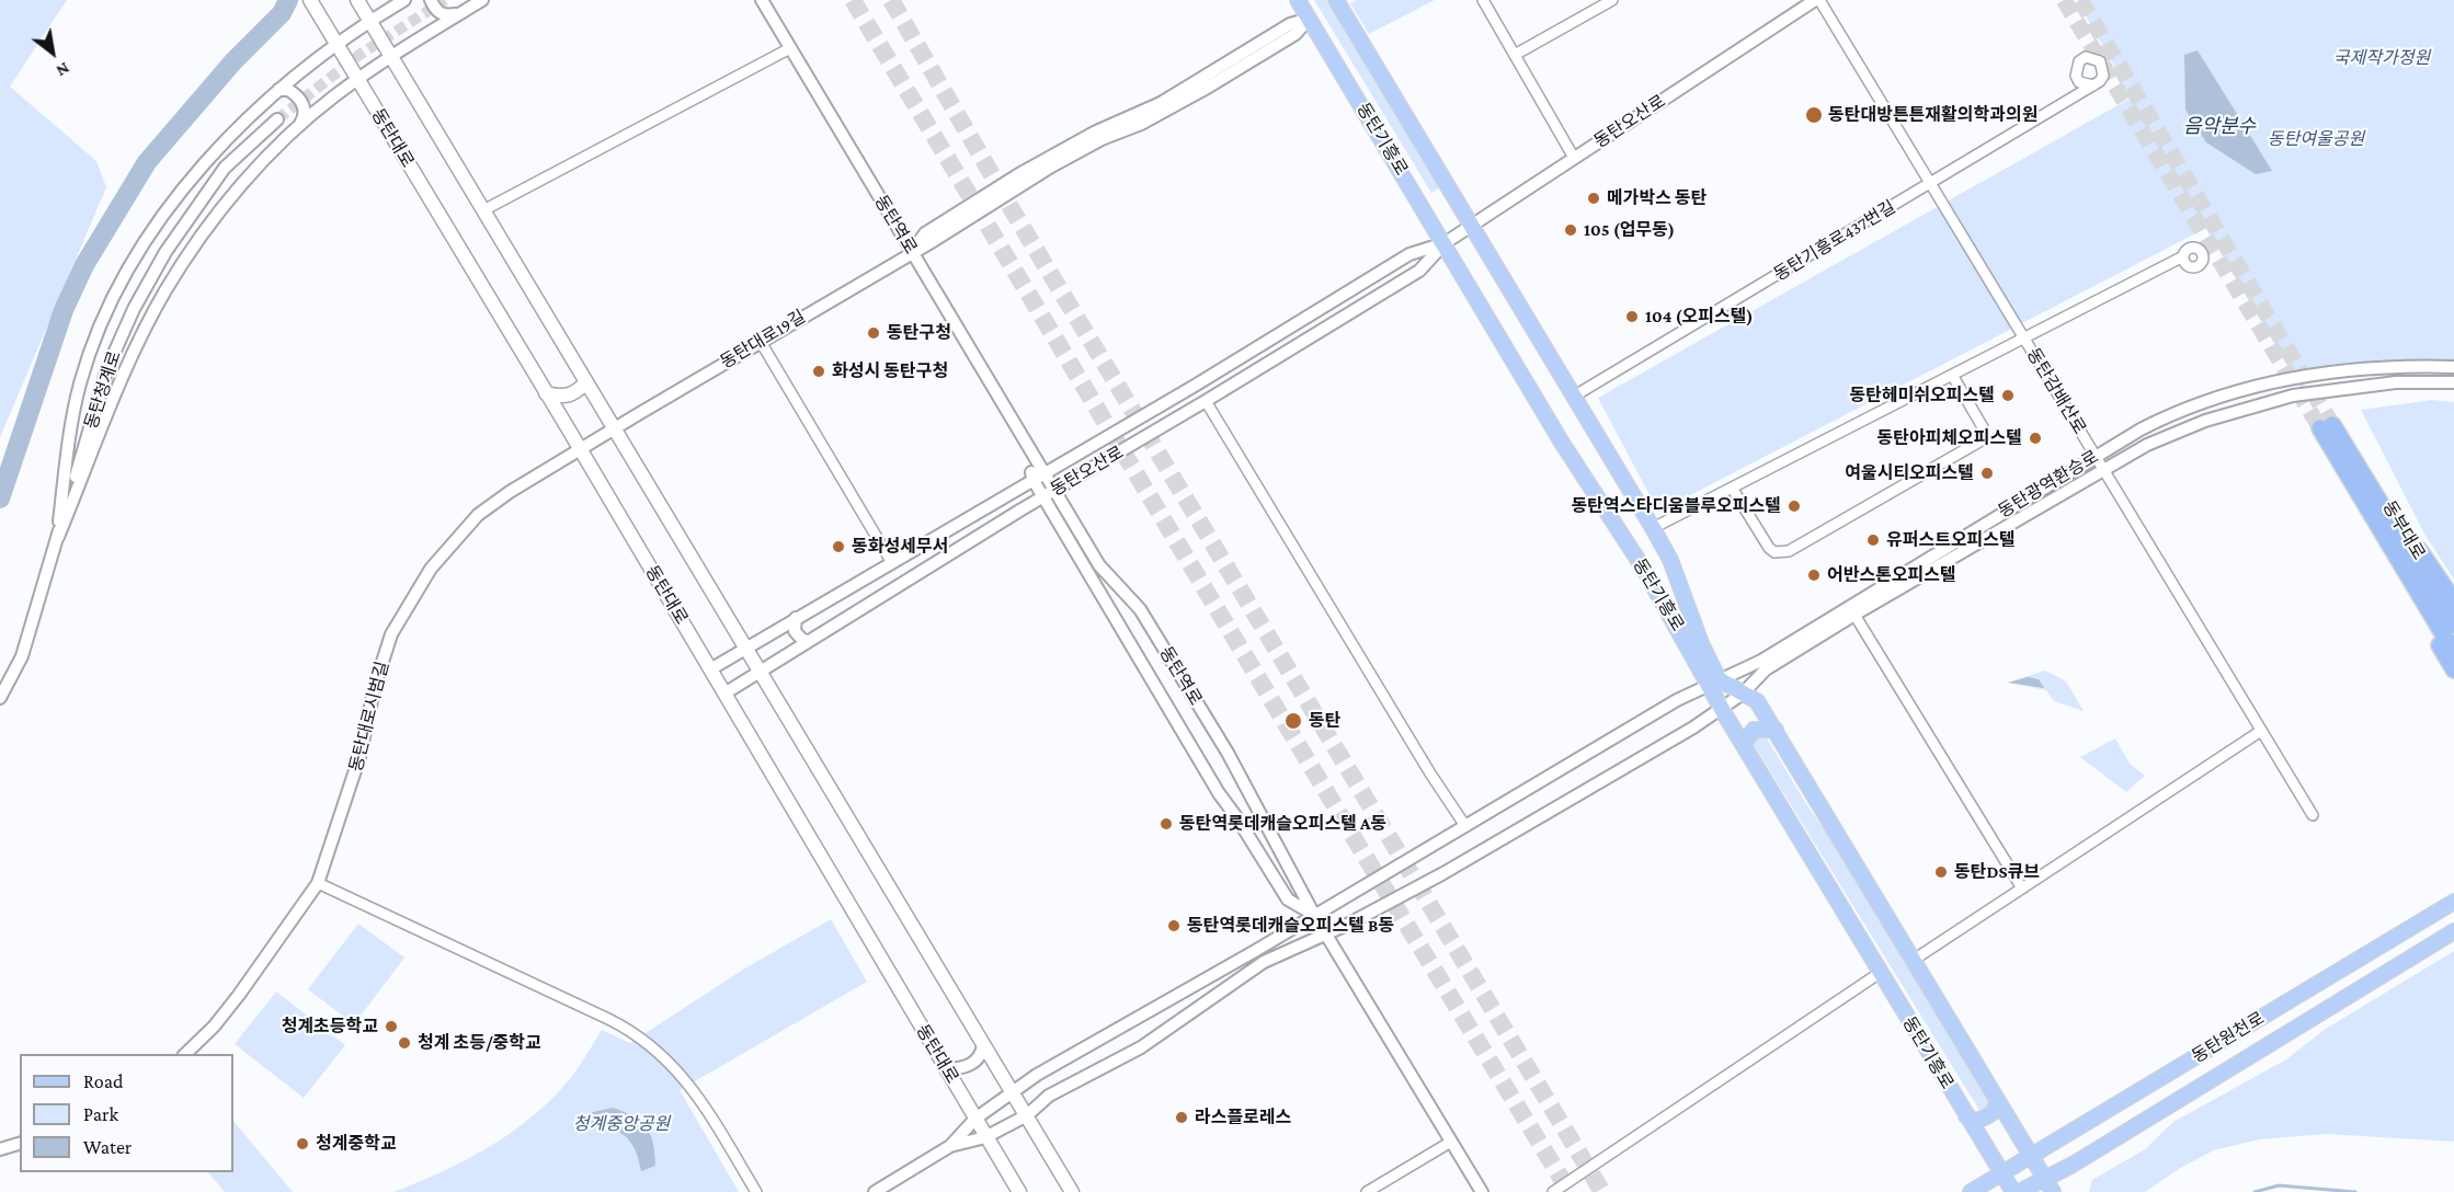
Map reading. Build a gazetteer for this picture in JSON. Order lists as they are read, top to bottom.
{
  "streets": {
    "highway": ["동부대로"],
    "main road": ["동탄대로", "동탄기흥로", "동탄원천로"],
    "street": [
      "동탄오산로",
      "동탄역로",
      "동탄기흥로437번길",
      "동탄대로19길",
      "동탄청계로",
      "동탄감배산로",
      "동탄광역환승로",
      "동탄대로시범길"
    ]
  },
  "crossings": [
    ["동탄오산로", "동탄대로"],
    ["동탄오산로", "동탄기흥로"],
    ["동탄오산로", "동탄역로"],
    ["동탄오산로", "동탄감배산로"],
    ["동탄대로", "동탄대로시범길"],
    ["동탄기흥로", "동탄기흥로437번길"],
    ["동탄기흥로", "동탄대로19길"],
    ["동탄기흥로", "동탄광역환승로"],
    ["동탄기흥로", "동탄원천로"],
    ["동탄역로", "동탄대로19길"],
    ["동탄역로", "동탄광역환승로"],
    ["동탄기흥로437번길", "동탄감배산로"],
    ["동탄대로19길", "동탄대로시범길"],
    ["동탄감배산로", "동탄광역환승로"]
  ],
  "water": ["음악분수"],
  "parks": ["국제작가정원", "동탄여울공원", "청계중앙공원"],
  "places": [
    "동탄대방튼튼재활의학과의원",
    "메가박스 동탄",
    "105 (업무동)",
    "104 (오피스텔)",
    "동탄구청",
    "화성시 동탄구청",
    "동탄헤미쉬오피스텔",
    "동탄아피체오피스텔",
    "여울시티오피스텔",
    "동탄역스타디움블루오피스텔",
    "유퍼스트오피스텔",
    "동화성세무서",
    "어반스톤오피스텔",
    "동탄",
    "동탄역롯데캐슬오피스텔 A동",
    "동탄DS큐브",
    "동탄역롯데캐슬오피스텔 B동",
    "청계초등학교",
    "청계 초등/중학교",
    "라스플로레스",
    "청계중학교"
  ],
  "legend": ["Road", "Park", "Water"],
  "north": "bottom right"
}
